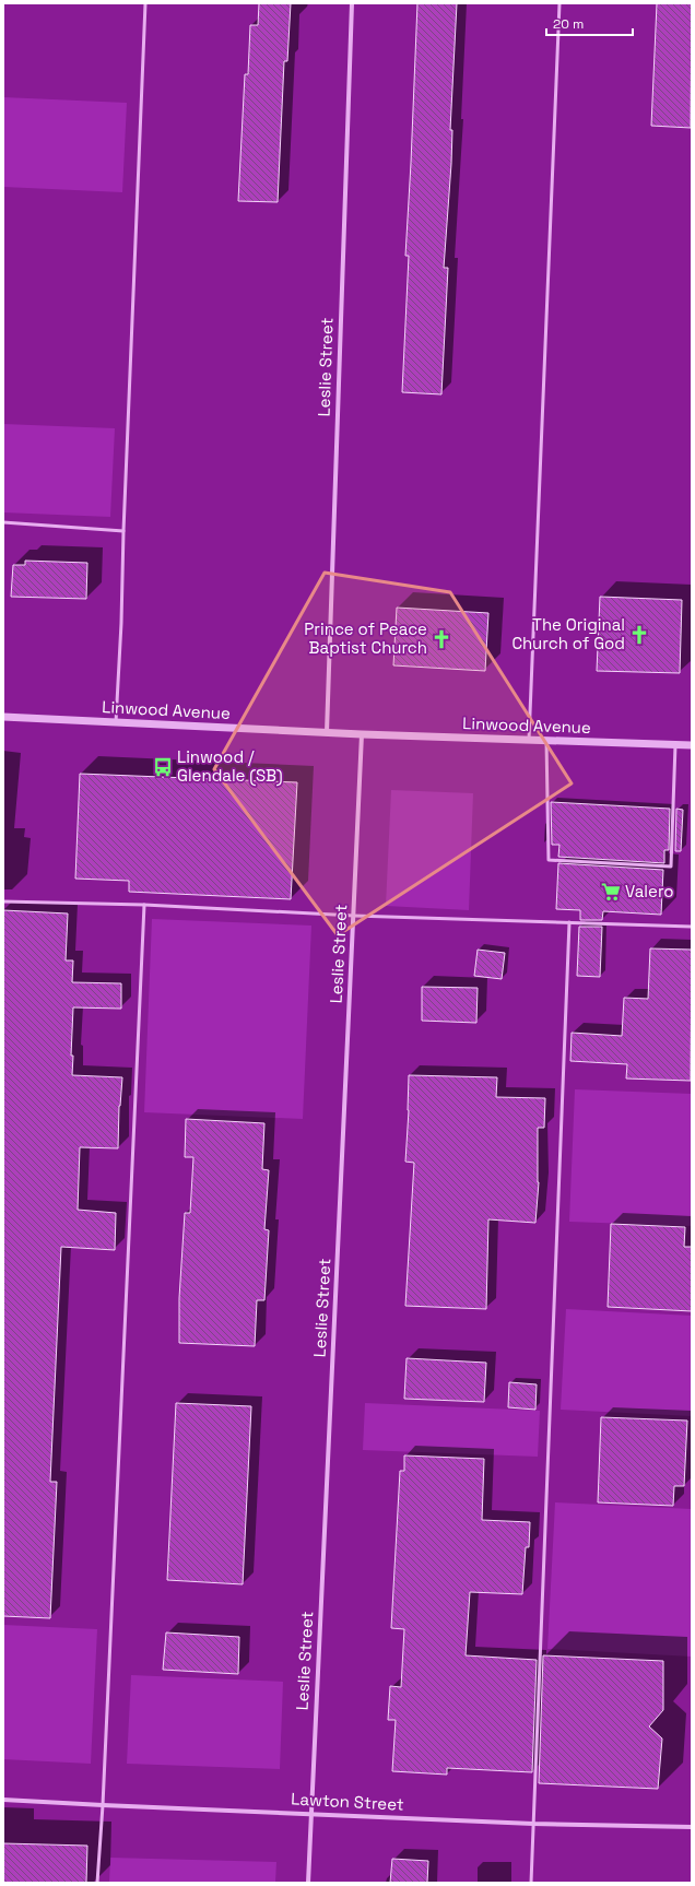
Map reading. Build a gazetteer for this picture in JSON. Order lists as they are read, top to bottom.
{
  "streets": {
    "street": ["Leslie Street", "Linwood Avenue", "Lawton Street"]
  },
  "crossings": [
    ["Leslie Street", "Linwood Avenue"],
    ["Leslie Street", "Lawton Street"]
  ],
  "places": {
    "church": ["The Original Church of God", "Prince of Peace Baptist Church"],
    "bus stop": ["Linwood / Glendale (SB)"],
    "supermarket": ["Valero"]
  },
  "scale_bar": "20 m"
}
